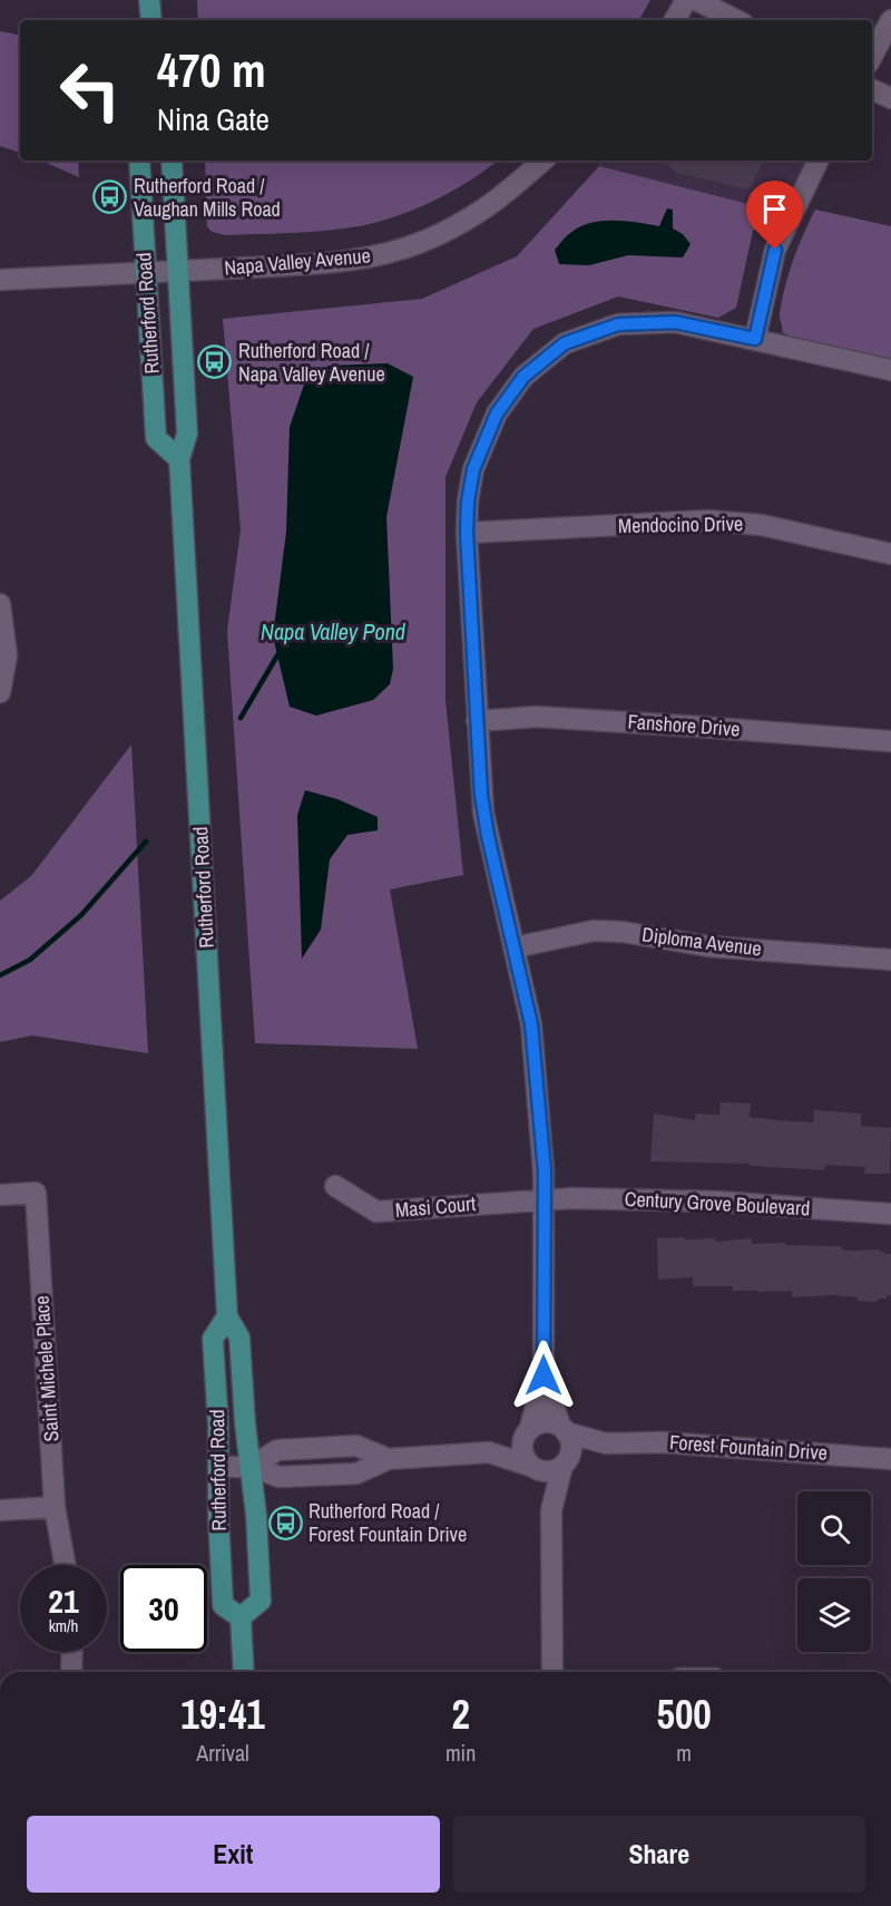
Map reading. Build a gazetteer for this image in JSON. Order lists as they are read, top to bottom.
{
  "streets": {
    "main road": ["Rutherford Road"],
    "street": [
      "Napa Valley Avenue",
      "Mendocino Drive",
      "Fanshore Drive",
      "Diploma Avenue",
      "Century Grove Boulevard",
      "Masi Court",
      "Saint Michele Place",
      "Forest Fountain Drive"
    ]
  },
  "crossings": [
    ["Napa Valley Avenue", "Rutherford Road"],
    ["Century Grove Boulevard", "Masi Court"]
  ],
  "water": ["Napa Valley Pond"],
  "places": {
    "bus stop": ["Rutherford Road / Vaughan Mills Road", "Rutherford Road / Napa Valley Avenue", "Rutherford Road / Forest Fountain Drive"]
  },
  "page": {
    "turn": ["470 m", "Nina Gate"],
    "speed": "21 km/h",
    "limit": "30",
    "eta": [
      "19:41",
      "Arrival",
      "2",
      "min",
      "500",
      "m"
    ],
    "buttons": ["Exit", "Share"]
  }
}
